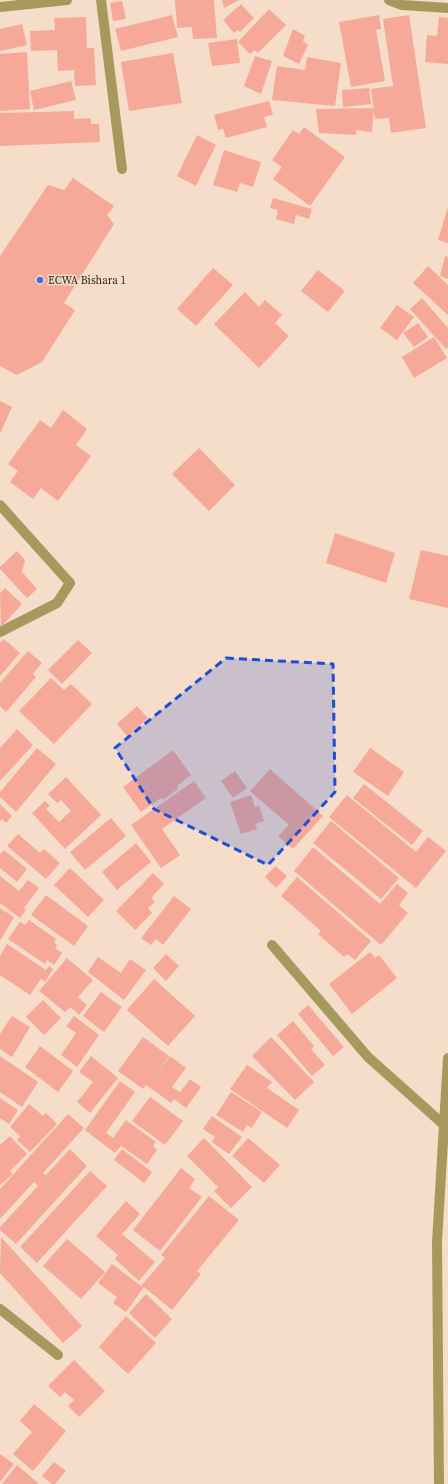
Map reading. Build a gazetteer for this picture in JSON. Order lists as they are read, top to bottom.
{
  "places": ["ECWA Bishara 1"]
}
